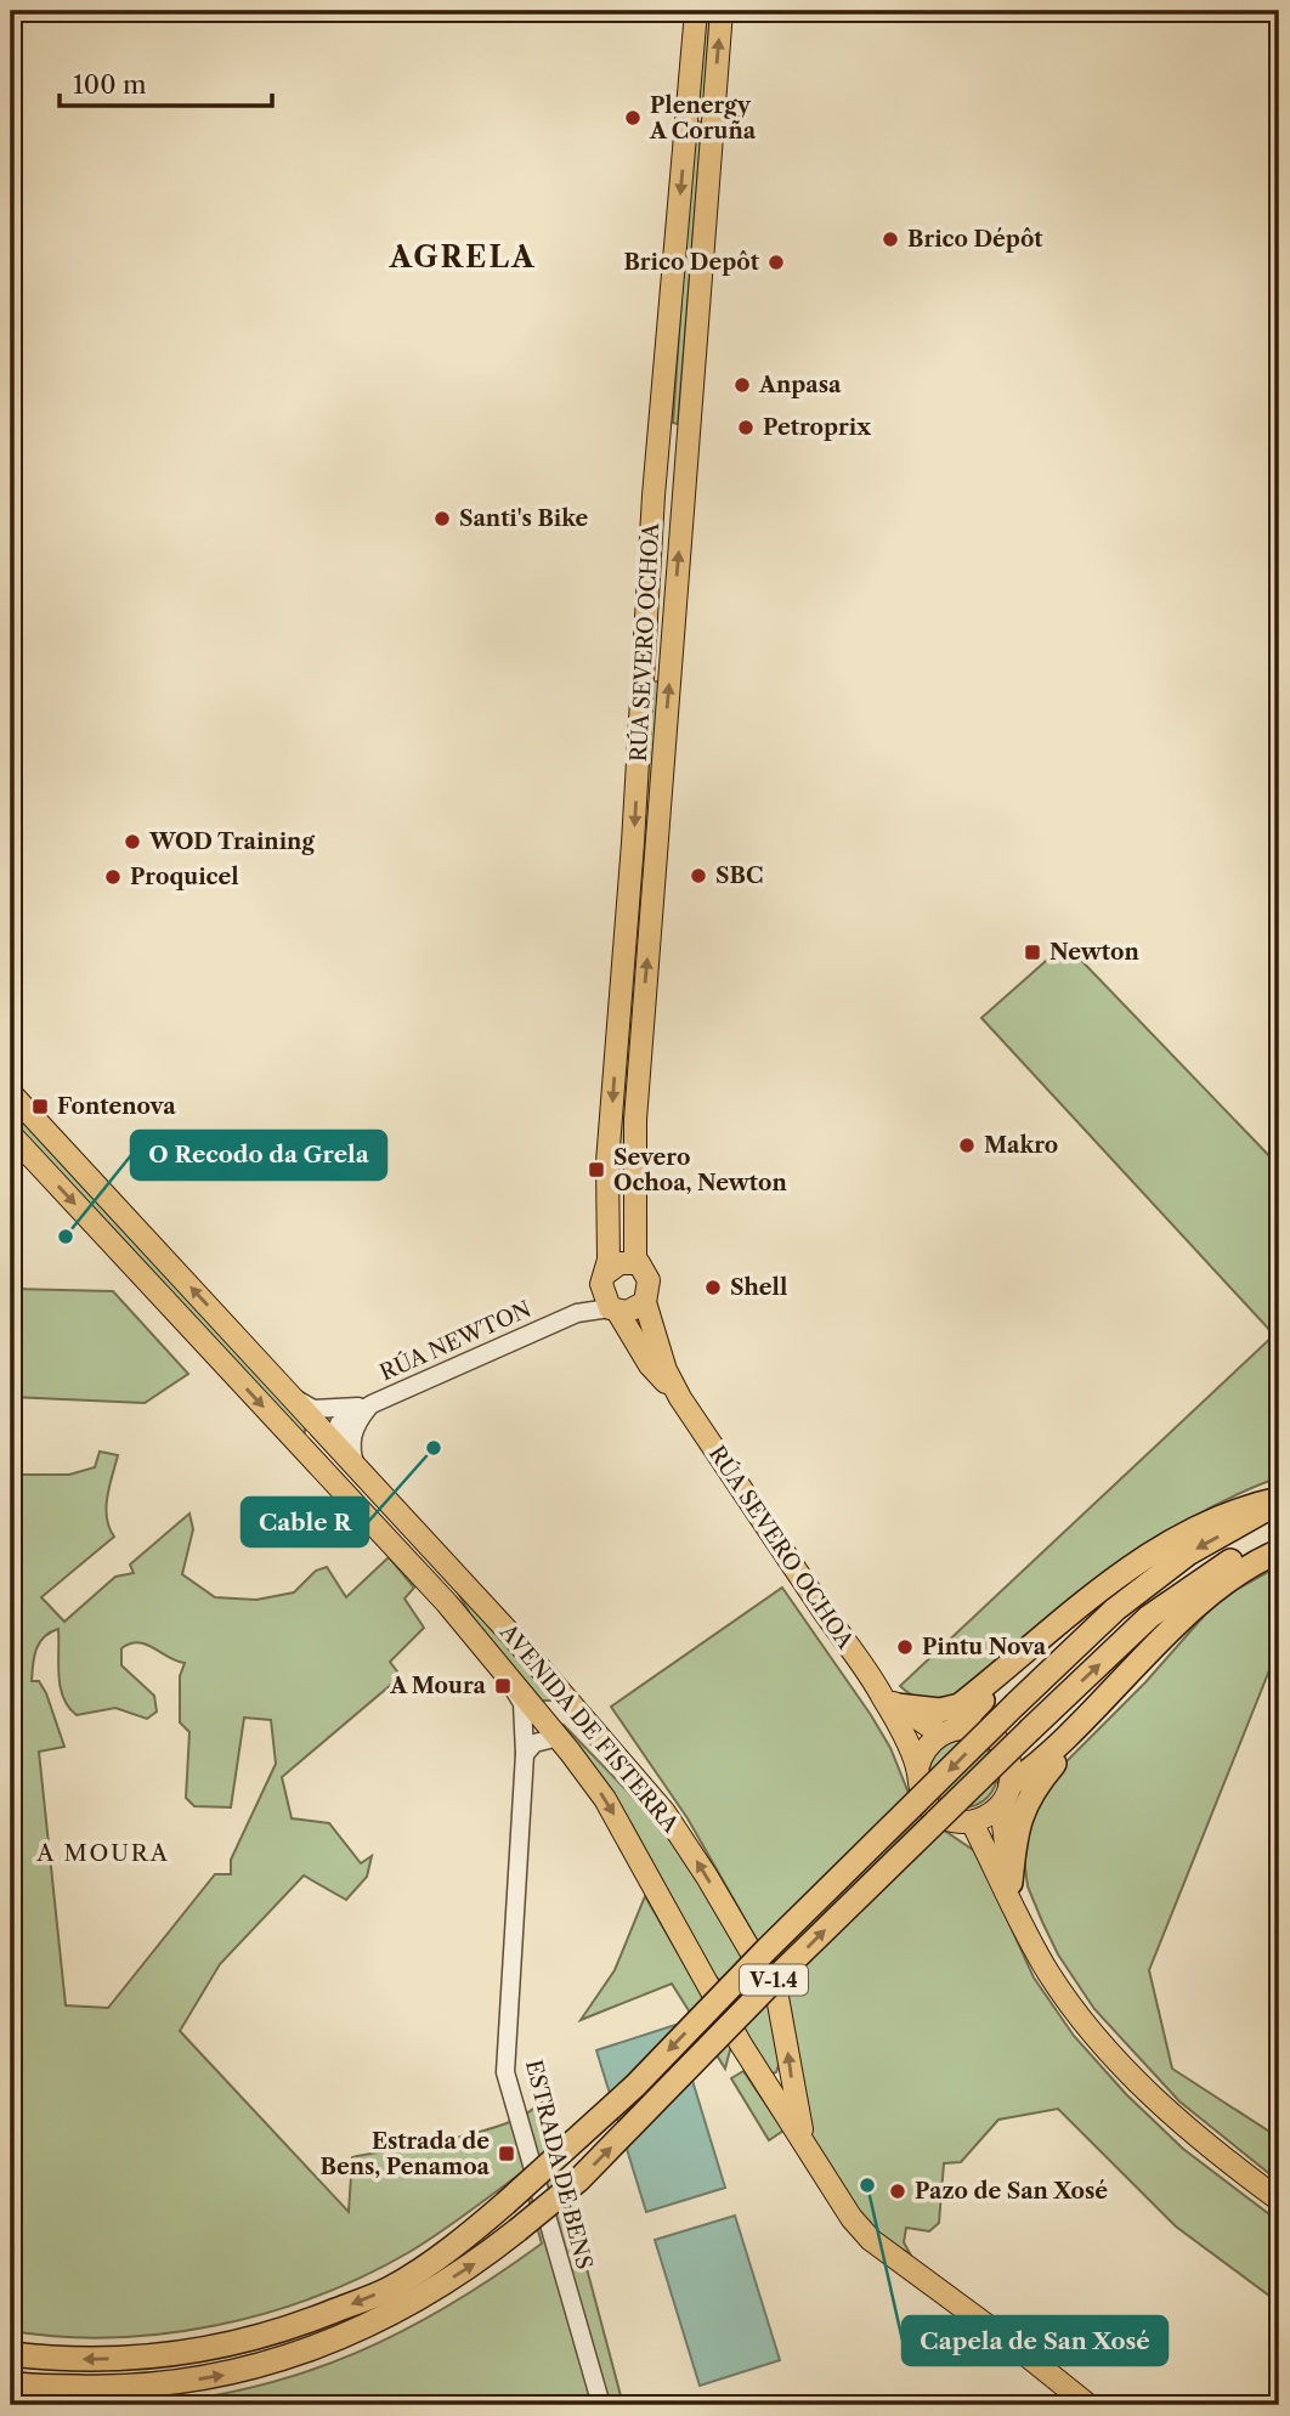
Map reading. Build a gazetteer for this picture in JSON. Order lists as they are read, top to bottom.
{
  "streets": {
    "highway": ["V-1.4"],
    "main road": ["RÚA SEVERO OCHOA", "AVENIDA DE FISTERRA"],
    "street": ["RÚA NEWTON", "ESTRADA DE BENS"]
  },
  "crossings": [
    ["RÚA SEVERO OCHOA", "RÚA NEWTON"],
    ["RÚA NEWTON", "AVENIDA DE FISTERRA"],
    ["AVENIDA DE FISTERRA", "ESTRADA DE BENS"]
  ],
  "districts": ["AGRELA", "A MOURA"],
  "places": {
    "other": [
      "Plenergy A Coruña",
      "Brico Dépôt",
      "Brico Depôt",
      "Anpasa",
      "Petroprix",
      "Santi's Bike",
      "WOD Training",
      "SBC",
      "Proquicel",
      "Makro",
      "O Recodo da Grela",
      "Shell",
      "Cable R",
      "Pintu Nova",
      "Capela de San Xosé",
      "Pazo de San Xosé"
    ],
    "transit": [
      "Newton",
      "Fontenova",
      "Severo Ochoa, Newton",
      "A Moura",
      "Estrada de Bens, Penamoa"
    ]
  },
  "scale_bar": "100 m"
}
